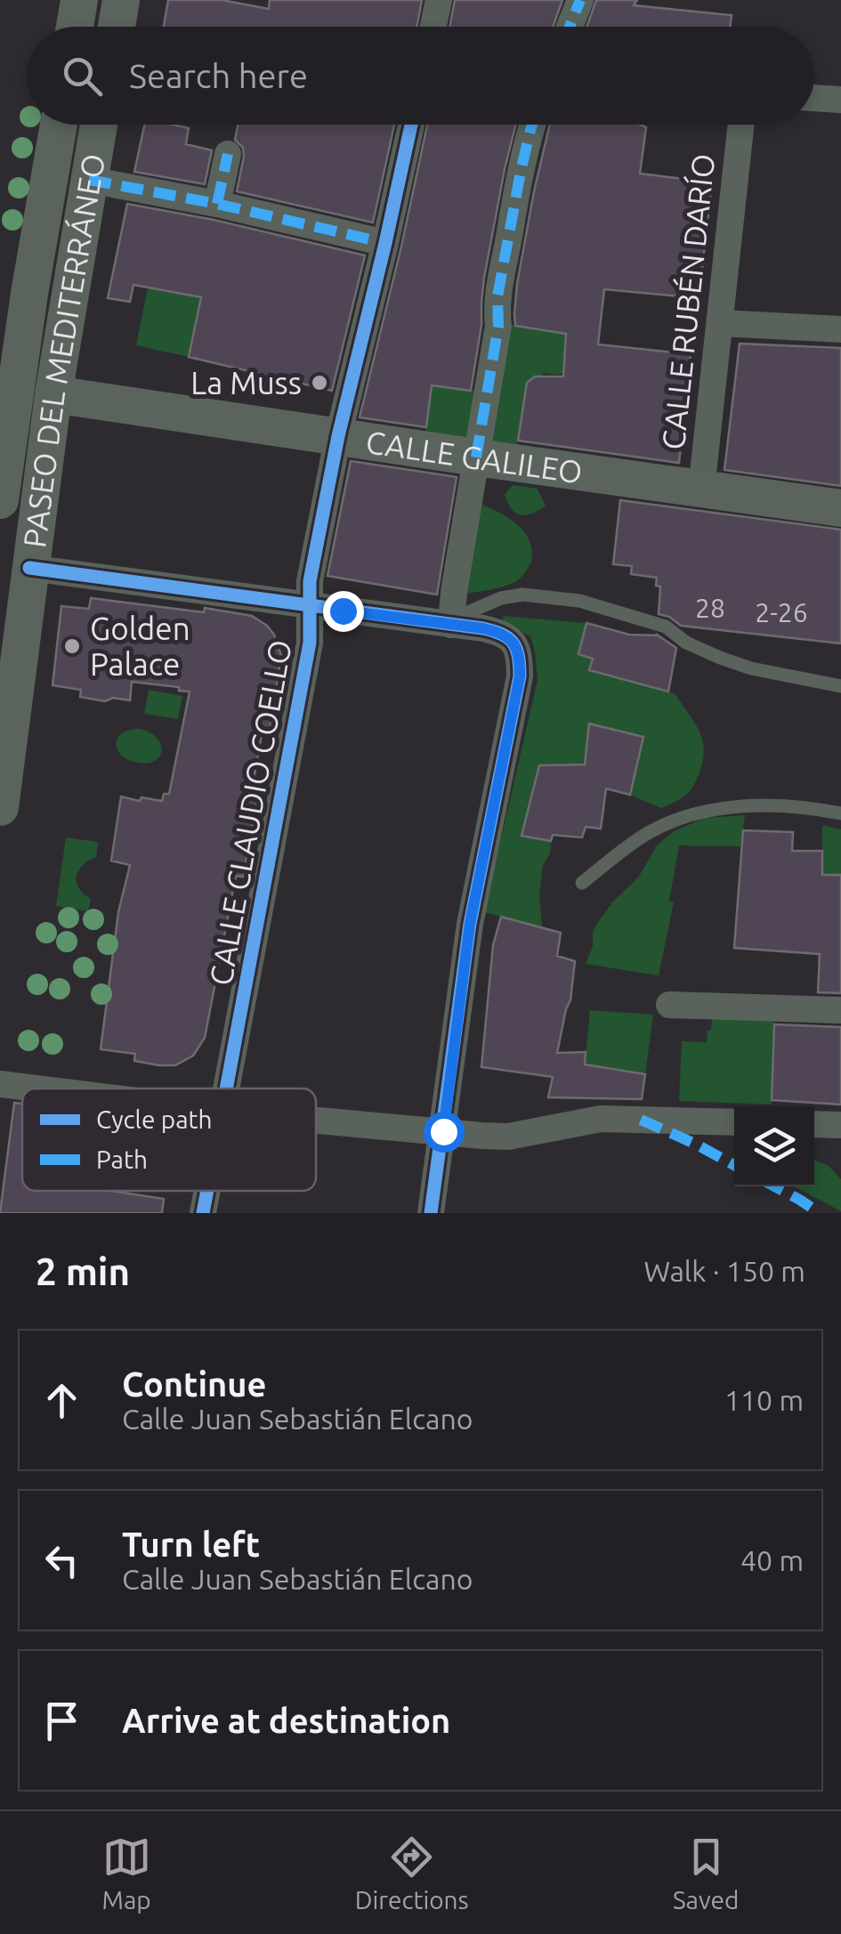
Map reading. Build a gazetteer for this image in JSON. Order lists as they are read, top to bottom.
{
  "streets": {
    "main road": ["PASEO DEL MEDITERRÁNEO", "CALLE GALILEO"],
    "street": ["CALLE RUBÉN DARÍO", "CALLE CLAUDIO COELLO"]
  },
  "crossings": [
    ["CALLE RUBÉN DARÍO", "CALLE GALILEO"],
    ["PASEO DEL MEDITERRÁNEO", "CALLE GALILEO"],
    ["CALLE GALILEO", "CALLE CLAUDIO COELLO"]
  ],
  "places": ["La Muss", "Golden Palace"],
  "house_numbers": ["28", "2-26"],
  "legend": ["Cycle path", "Path"],
  "page": {
    "search": "Search here",
    "heading": ["2 min", "Walk · 150 m"],
    "list": [
      ["Continue", "Calle Juan Sebastián Elcano", "110 m"],
      ["Turn left", "Calle Juan Sebastián Elcano", "40 m"],
      "Arrive at destination"
    ],
    "nav": ["Map", "Directions", "Saved"]
  }
}
